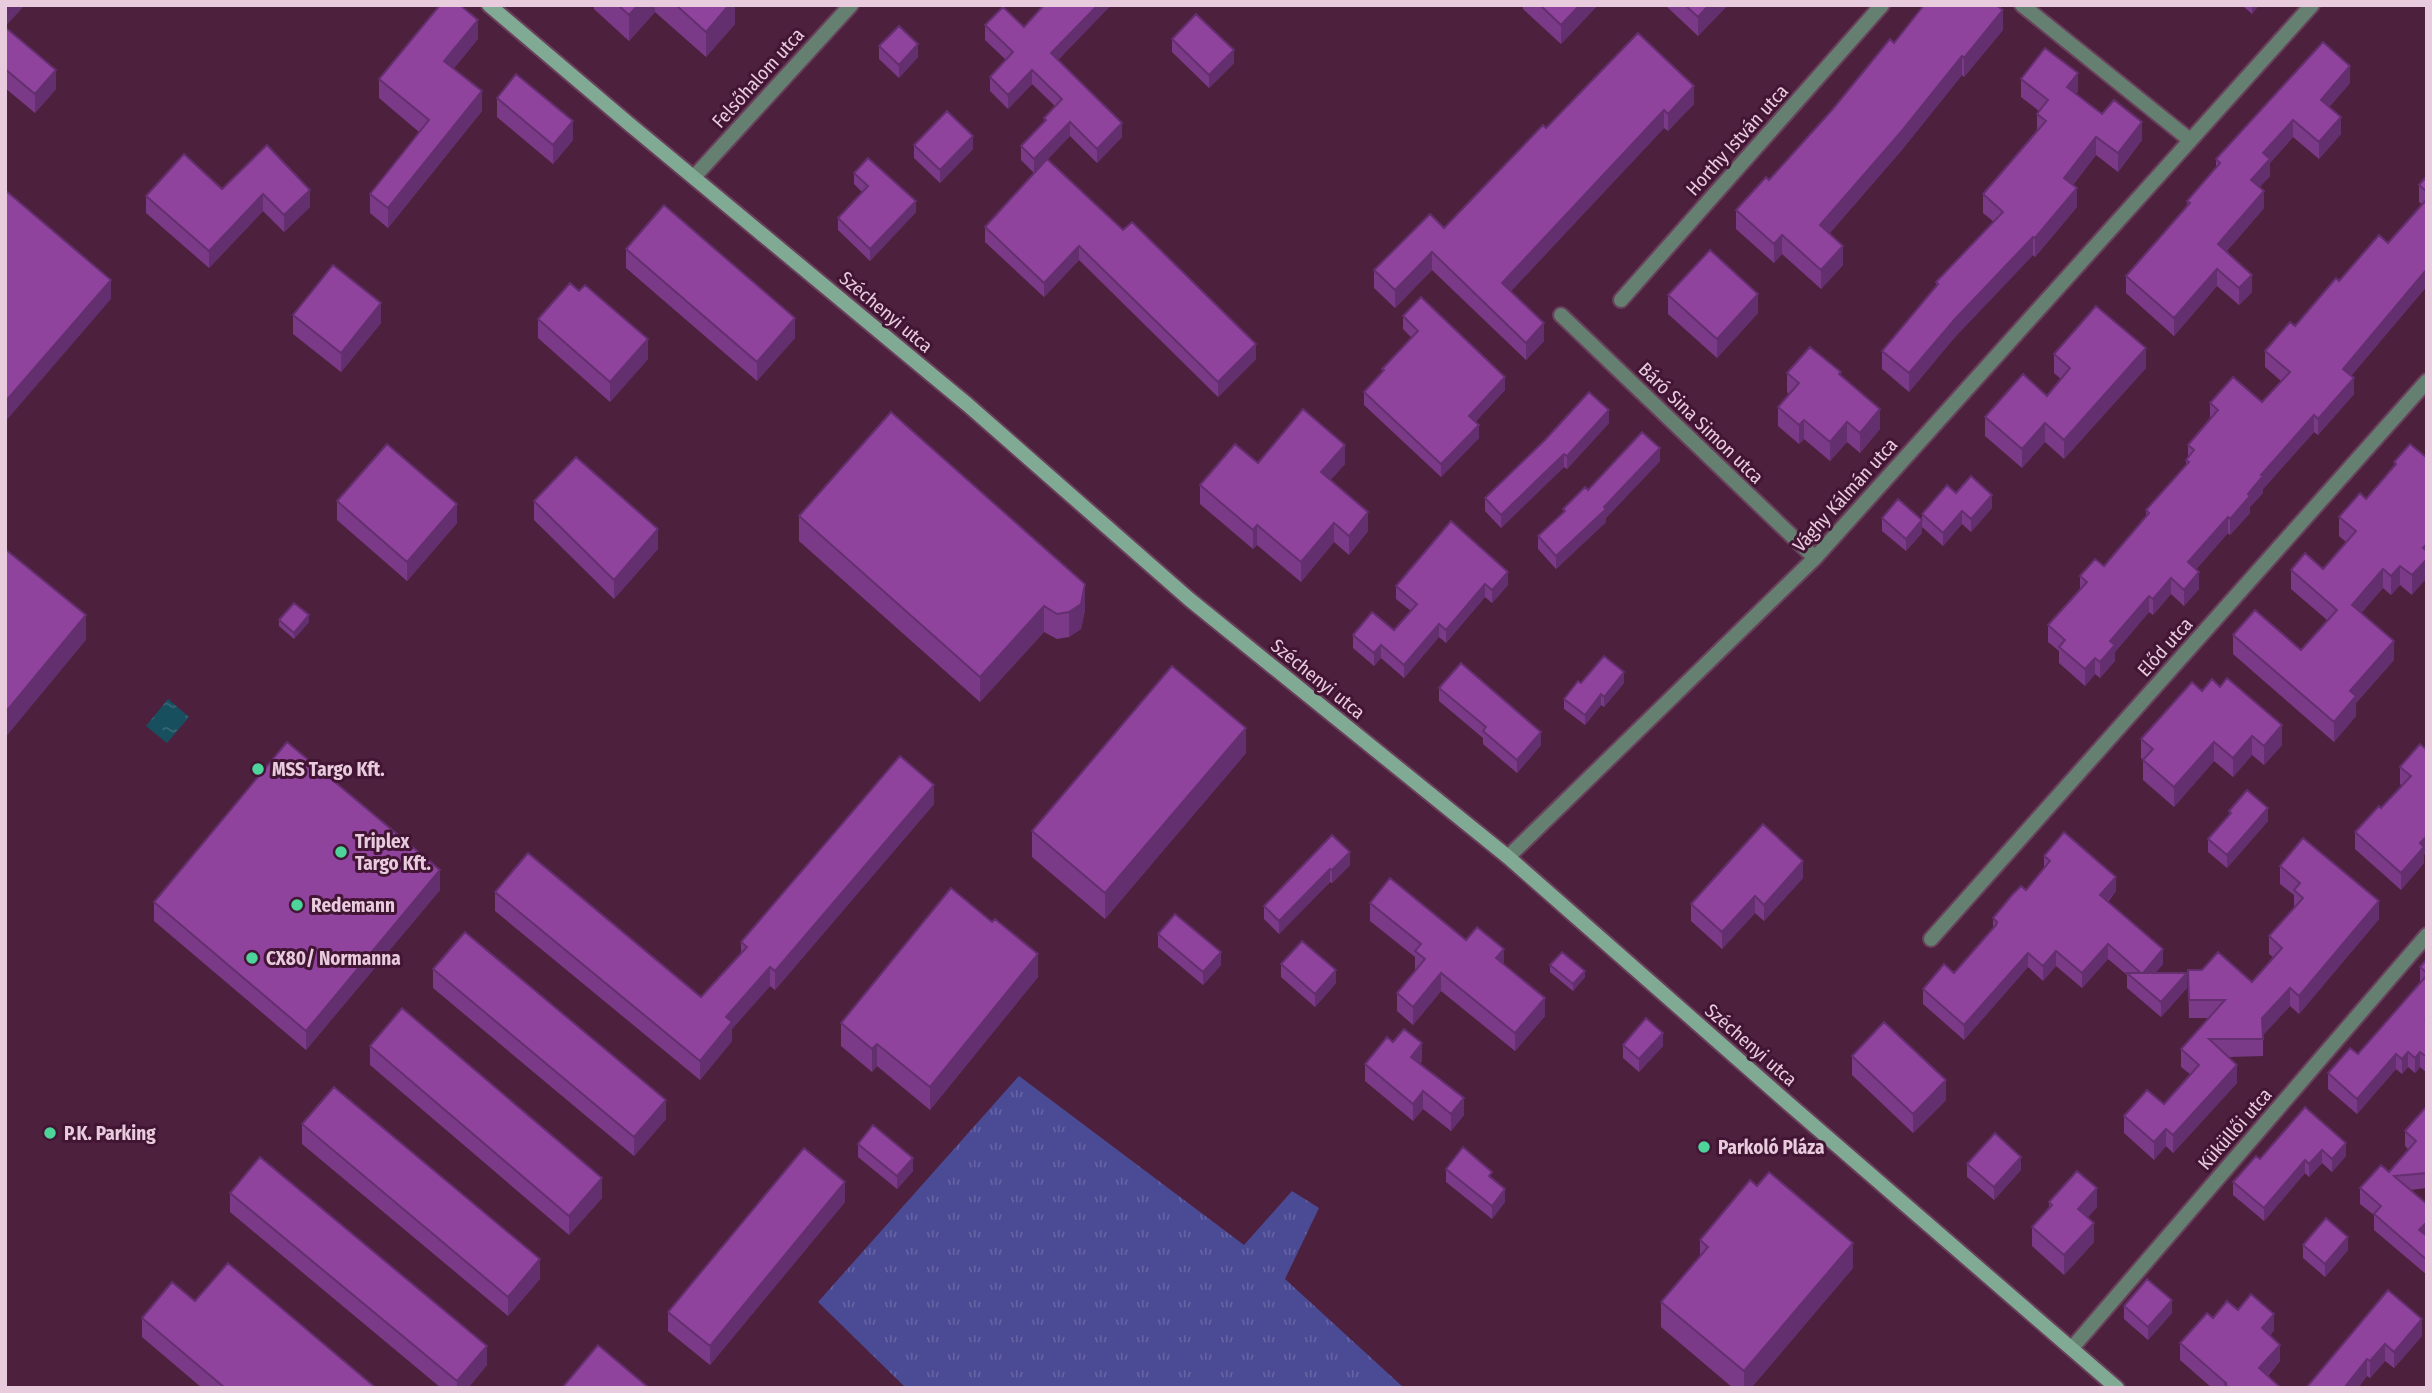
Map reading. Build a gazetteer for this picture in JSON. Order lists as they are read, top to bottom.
{
  "streets": {
    "street": [
      "Felsőhalom utca",
      "Horthy István utca",
      "Széchenyi utca",
      "Báró Sina Simon utca",
      "Vághy Kálmán utca",
      "Előd utca",
      "Küküllői utca"
    ]
  },
  "crossings": [
    ["Felsőhalom utca", "Széchenyi utca"],
    ["Széchenyi utca", "Vághy Kálmán utca"],
    ["Széchenyi utca", "Küküllői utca"],
    ["Báró Sina Simon utca", "Vághy Kálmán utca"]
  ],
  "places": [
    "MSS Targo Kft.",
    "Triplex Targo Kft.",
    "Redemann",
    "CX80/ Normanna",
    "P.K. Parking",
    "Parkoló Pláza"
  ]
}
